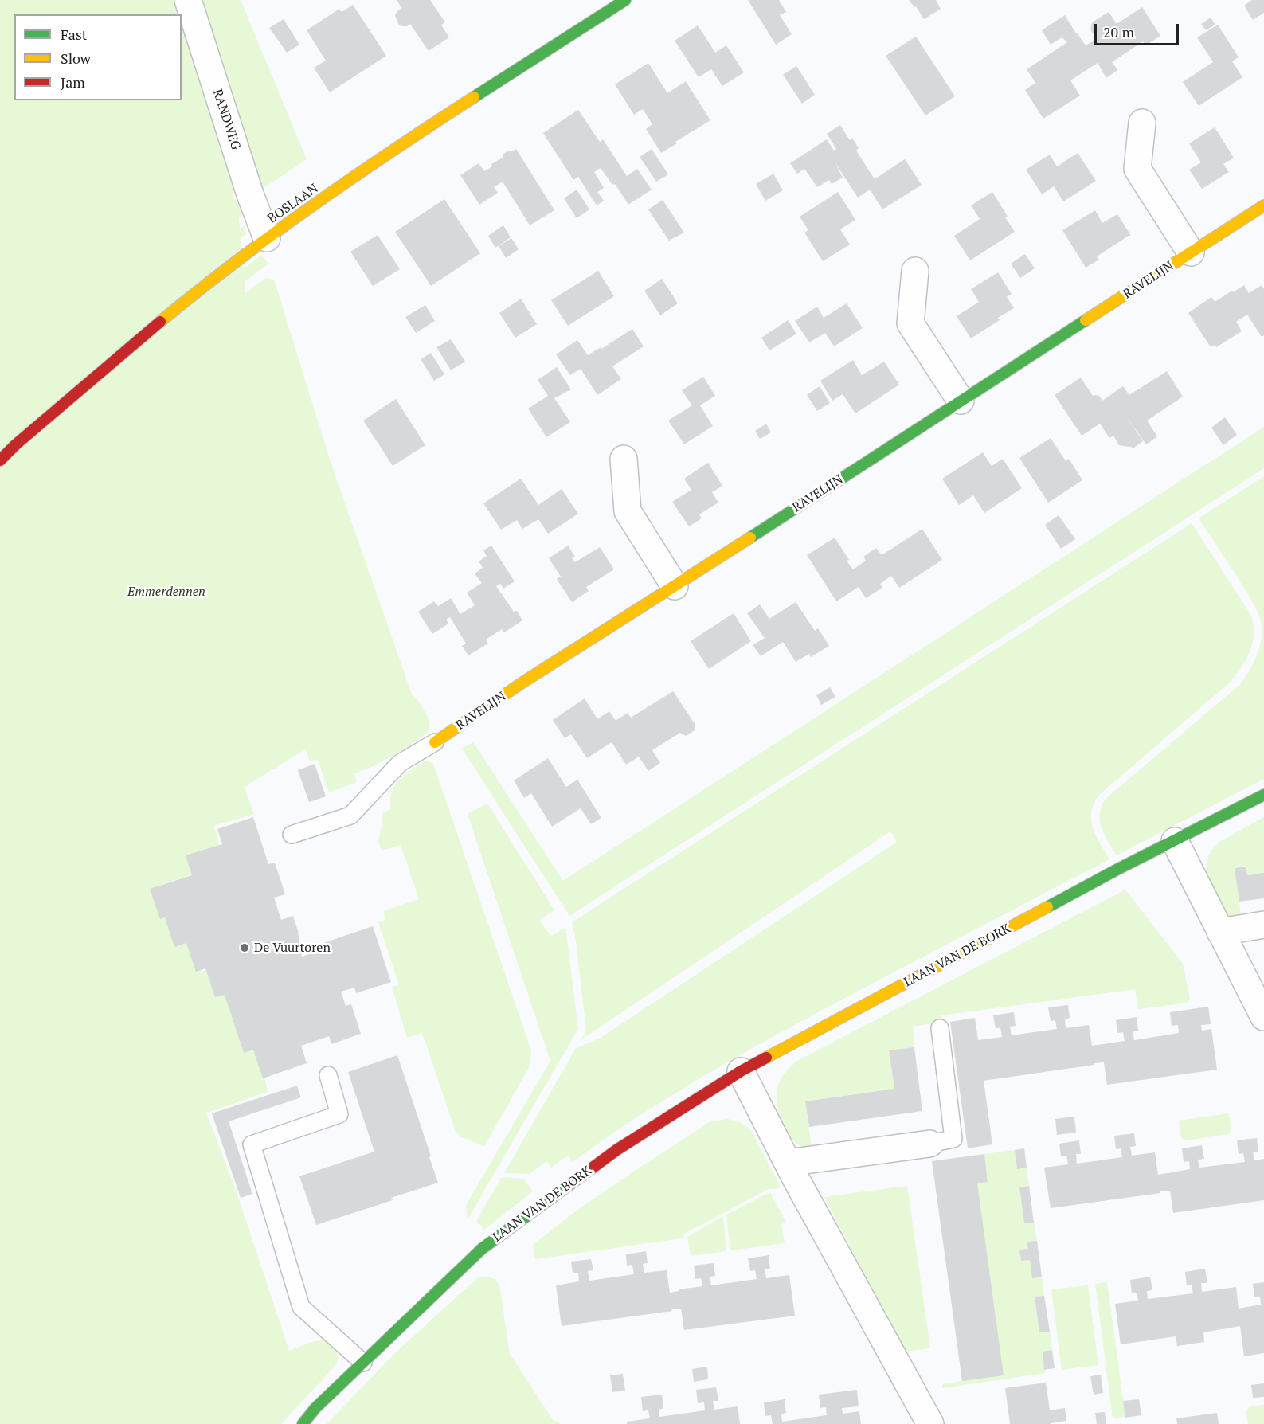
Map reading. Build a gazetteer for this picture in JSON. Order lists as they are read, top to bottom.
{
  "streets": {
    "street": [
      "RANDWEG",
      "BOSLAAN",
      "RAVELIJN",
      "LAAN VAN DE BORK"
    ]
  },
  "crossings": [
    ["RANDWEG", "BOSLAAN"]
  ],
  "parks": ["Emmerdennen"],
  "places": ["De Vuurtoren"],
  "legend": ["Fast", "Slow", "Jam"],
  "scale_bar": "20 m"
}
